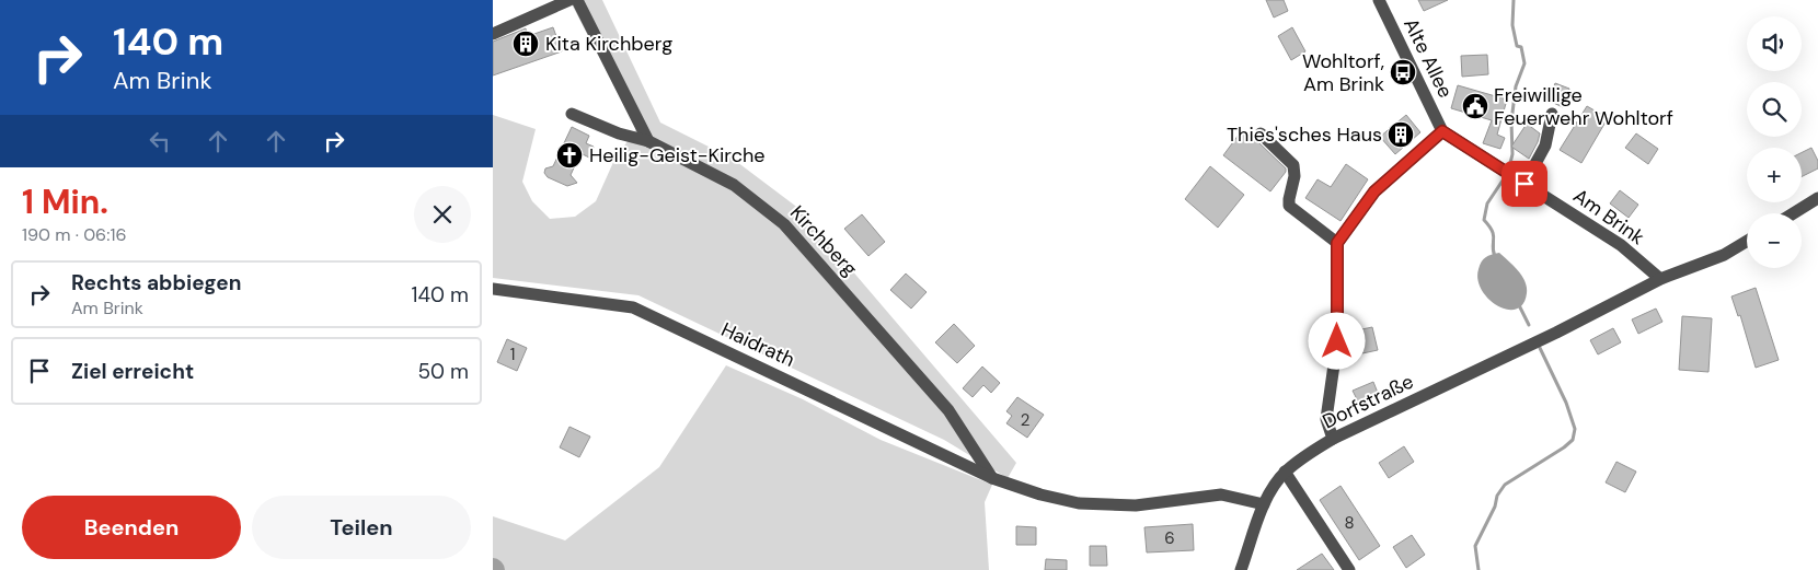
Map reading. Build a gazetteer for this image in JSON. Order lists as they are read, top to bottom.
{
  "streets": {
    "street": [
      "Alte Allee",
      "Am Brink",
      "Kirchberg",
      "Haidrath",
      "Dorfstraße"
    ]
  },
  "crossings": [
    ["Alte Allee", "Am Brink"],
    ["Am Brink", "Dorfstraße"],
    ["Kirchberg", "Haidrath"]
  ],
  "places": {
    "building": ["Kita Kirchberg", "Thies'sches Haus"],
    "bus stop": ["Wohltorf, Am Brink"],
    "public building": ["Freiwillige Feuerwehr Wohltorf"],
    "church": ["Heilig-Geist-Kirche"]
  },
  "house_numbers": [
    "1",
    "2",
    "8",
    "6"
  ],
  "page": {
    "turn": ["140 m", "Am Brink"],
    "map_buttons": ["+", "−"],
    "heading": ["1 Min.", "190 m · 06:16"],
    "list": [
      {
        "name": "Rechts abbiegen",
        "note": "Am Brink",
        "value": "140 m"
      },
      {
        "name": "Ziel erreicht",
        "value": "50 m"
      }
    ],
    "buttons": ["Beenden", "Teilen"]
  }
}
